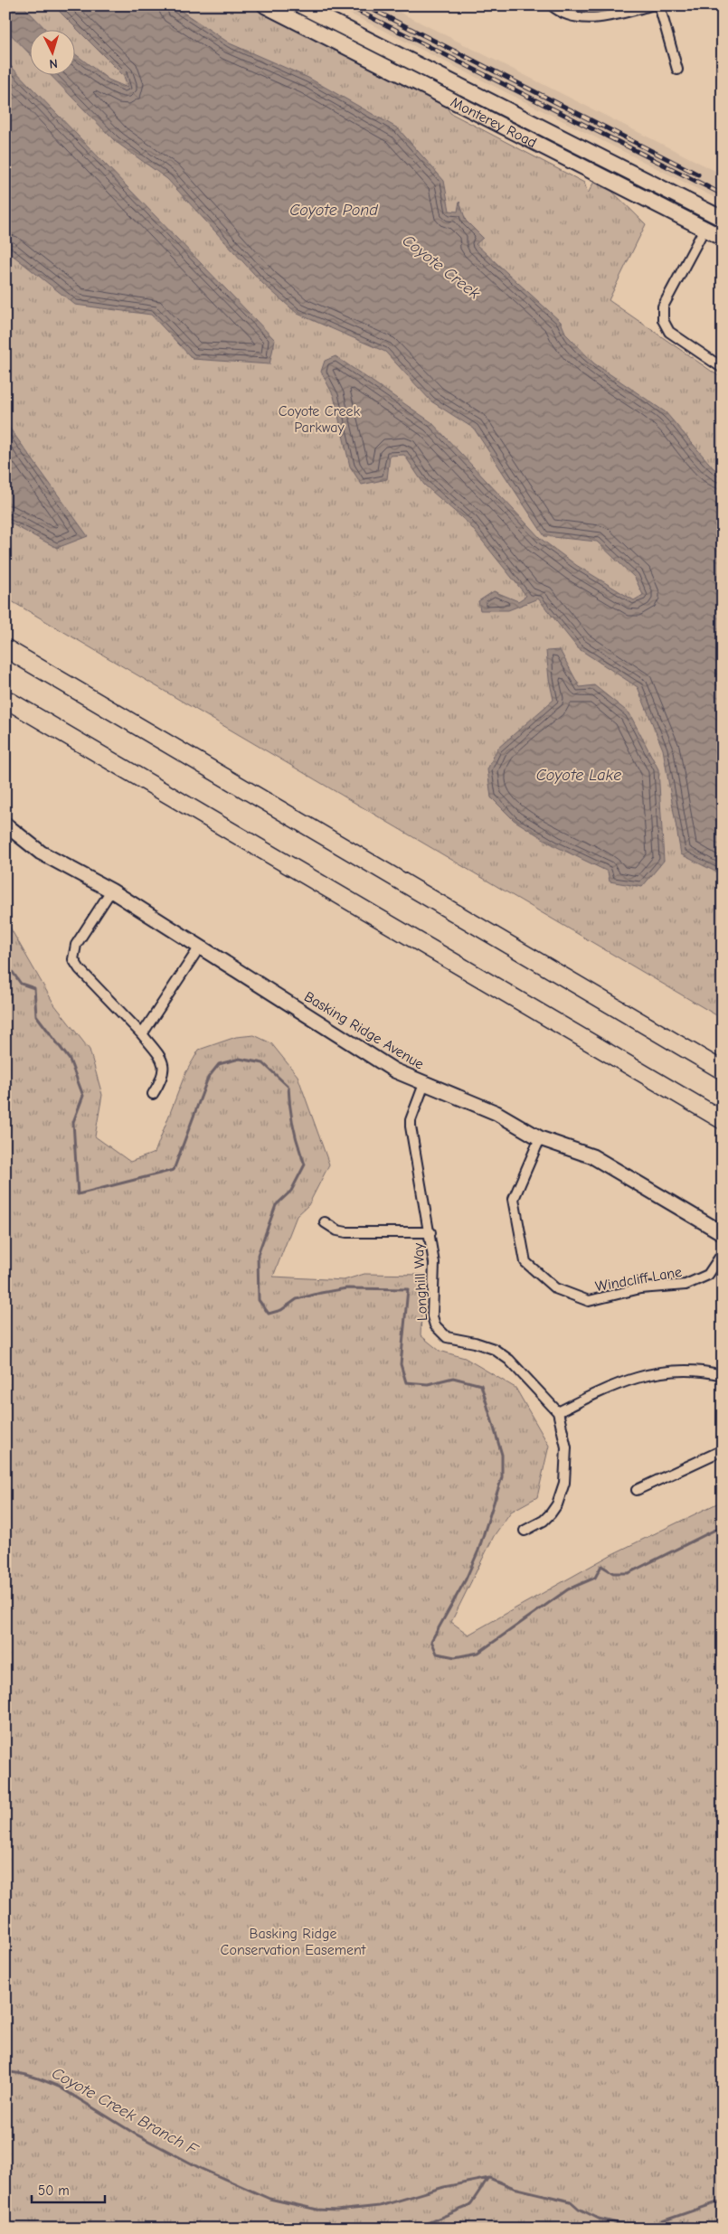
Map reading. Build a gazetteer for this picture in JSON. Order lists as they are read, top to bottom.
{
  "streets": {
    "main road": ["Monterey Road"],
    "street": ["Basking Ridge Avenue", "Windcliff Lane", "Longhill Way"]
  },
  "crossings": [
    ["Basking Ridge Avenue", "Windcliff Lane"],
    ["Basking Ridge Avenue", "Longhill Way"]
  ],
  "water": [
    "Coyote Pond",
    "Coyote Creek",
    "Coyote Lake",
    "Coyote Creek Branch F"
  ],
  "parks": ["Coyote Creek Parkway", "Basking Ridge Conservation Easement"],
  "scale_bar": "50 m",
  "north": "bottom"
}
